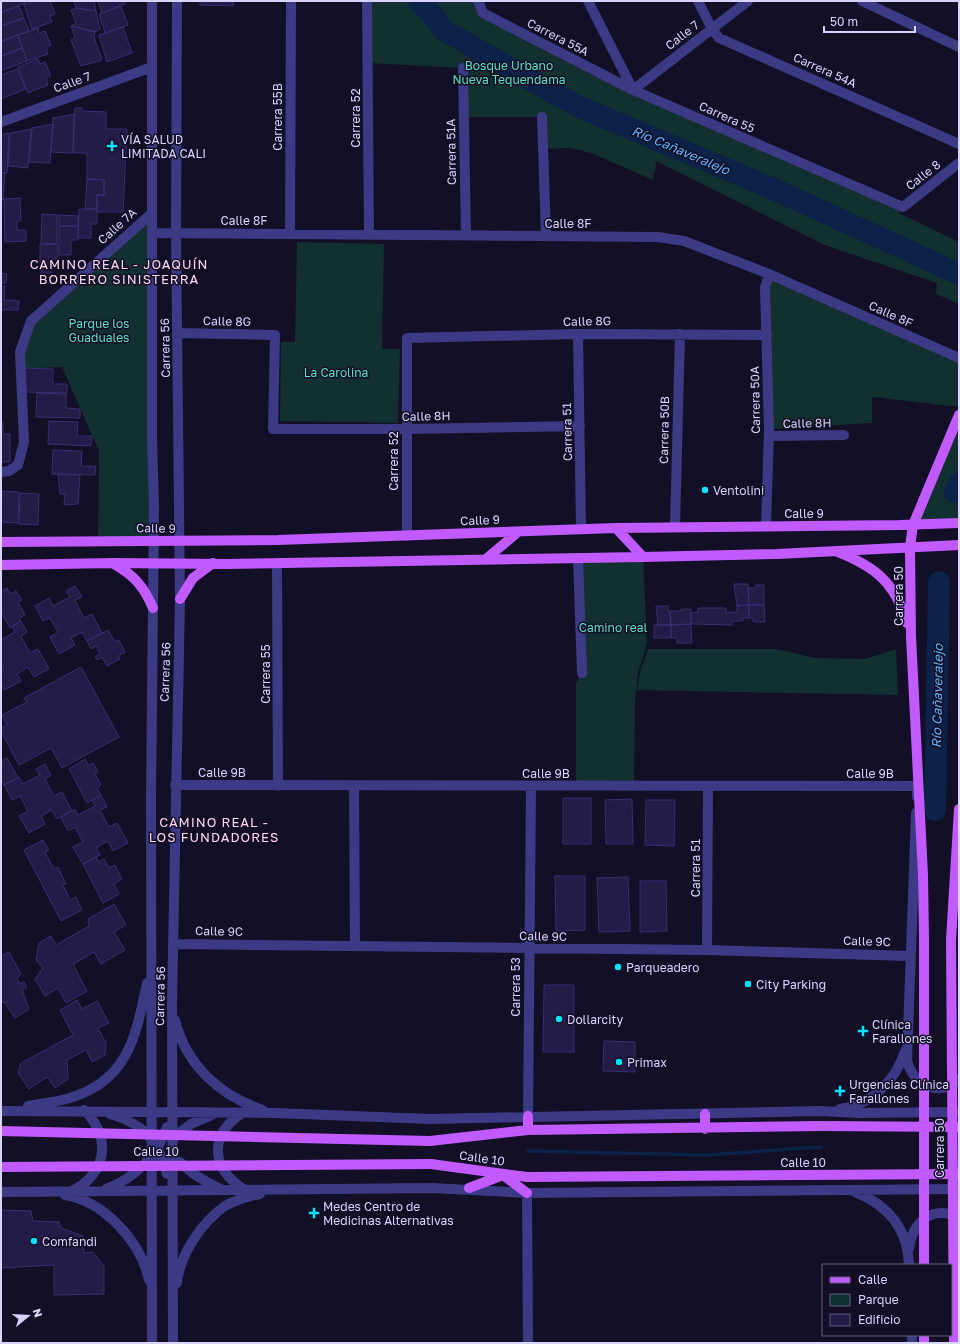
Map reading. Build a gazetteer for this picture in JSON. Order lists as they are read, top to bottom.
{
  "streets": {
    "main road": ["Calle 9", "Carrera 50", "Calle 10"],
    "street": [
      "Calle 7",
      "Carrera 55A",
      "Carrera 54A",
      "Carrera 55B",
      "Carrera 55",
      "Carrera 52",
      "Carrera 51A",
      "Calle 8",
      "Calle 8F",
      "Calle 7A",
      "Calle 8G",
      "Carrera 56",
      "Carrera 50A",
      "Calle 8H",
      "Carrera 50B",
      "Carrera 51",
      "Calle 9B",
      "Calle 9C",
      "Carrera 53"
    ]
  },
  "crossings": [
    ["Calle 7", "Carrera 55A"],
    ["Calle 7", "Carrera 54A"],
    ["Calle 7", "Carrera 55"],
    ["Calle 7", "Carrera 56"],
    ["Carrera 55A", "Carrera 55"],
    ["Carrera 55B", "Calle 8F"],
    ["Carrera 55", "Calle 8"],
    ["Carrera 55", "Calle 9B"],
    ["Carrera 52", "Calle 8F"],
    ["Carrera 52", "Calle 8G"],
    ["Carrera 52", "Calle 8H"],
    ["Carrera 52", "Calle 9"],
    ["Carrera 51A", "Calle 8F"],
    ["Calle 8F", "Carrera 56"],
    ["Calle 8F", "Carrera 50A"],
    ["Calle 7A", "Carrera 56"],
    ["Calle 8G", "Carrera 56"],
    ["Calle 8G", "Carrera 50A"],
    ["Calle 8G", "Calle 8H"],
    ["Calle 8G", "Carrera 50B"],
    ["Calle 8G", "Carrera 51"],
    ["Carrera 56", "Calle 9"],
    ["Carrera 56", "Calle 9B"],
    ["Carrera 56", "Calle 9C"],
    ["Carrera 50A", "Calle 8H"],
    ["Carrera 50A", "Calle 9"],
    ["Calle 8H", "Carrera 51"],
    ["Carrera 50B", "Calle 9"],
    ["Carrera 51", "Calle 9"],
    ["Carrera 51", "Calle 9B"],
    ["Carrera 51", "Calle 9C"],
    ["Calle 9", "Carrera 50"],
    ["Carrera 50", "Calle 9B"],
    ["Carrera 50", "Calle 9C"],
    ["Calle 9B", "Carrera 53"],
    ["Calle 9C", "Carrera 53"]
  ],
  "districts": ["CAMINO REAL - JOAQUÍN BORRERO SINISTERRA", "CAMINO REAL - LOS FUNDADORES"],
  "water": ["Río Cañaveralejo"],
  "parks": [
    "Bosque Urbano Nueva Tequendama",
    "Parque los Guaduales",
    "La Carolina",
    "Camino real"
  ],
  "places": {
    "health": [
      "VÍA SALUD LIMITADA CALI",
      "Clínica Farallones",
      "Urgencias Clínica Farallones",
      "Medes Centro de Medicinas Alternativas"
    ],
    "other": [
      "Ventolini",
      "Parqueadero",
      "City Parking",
      "Dollarcity",
      "Primax",
      "Comfandi"
    ]
  },
  "legend": ["Calle", "Parque", "Edificio"],
  "scale_bar": "50 m",
  "north": "right"
}
